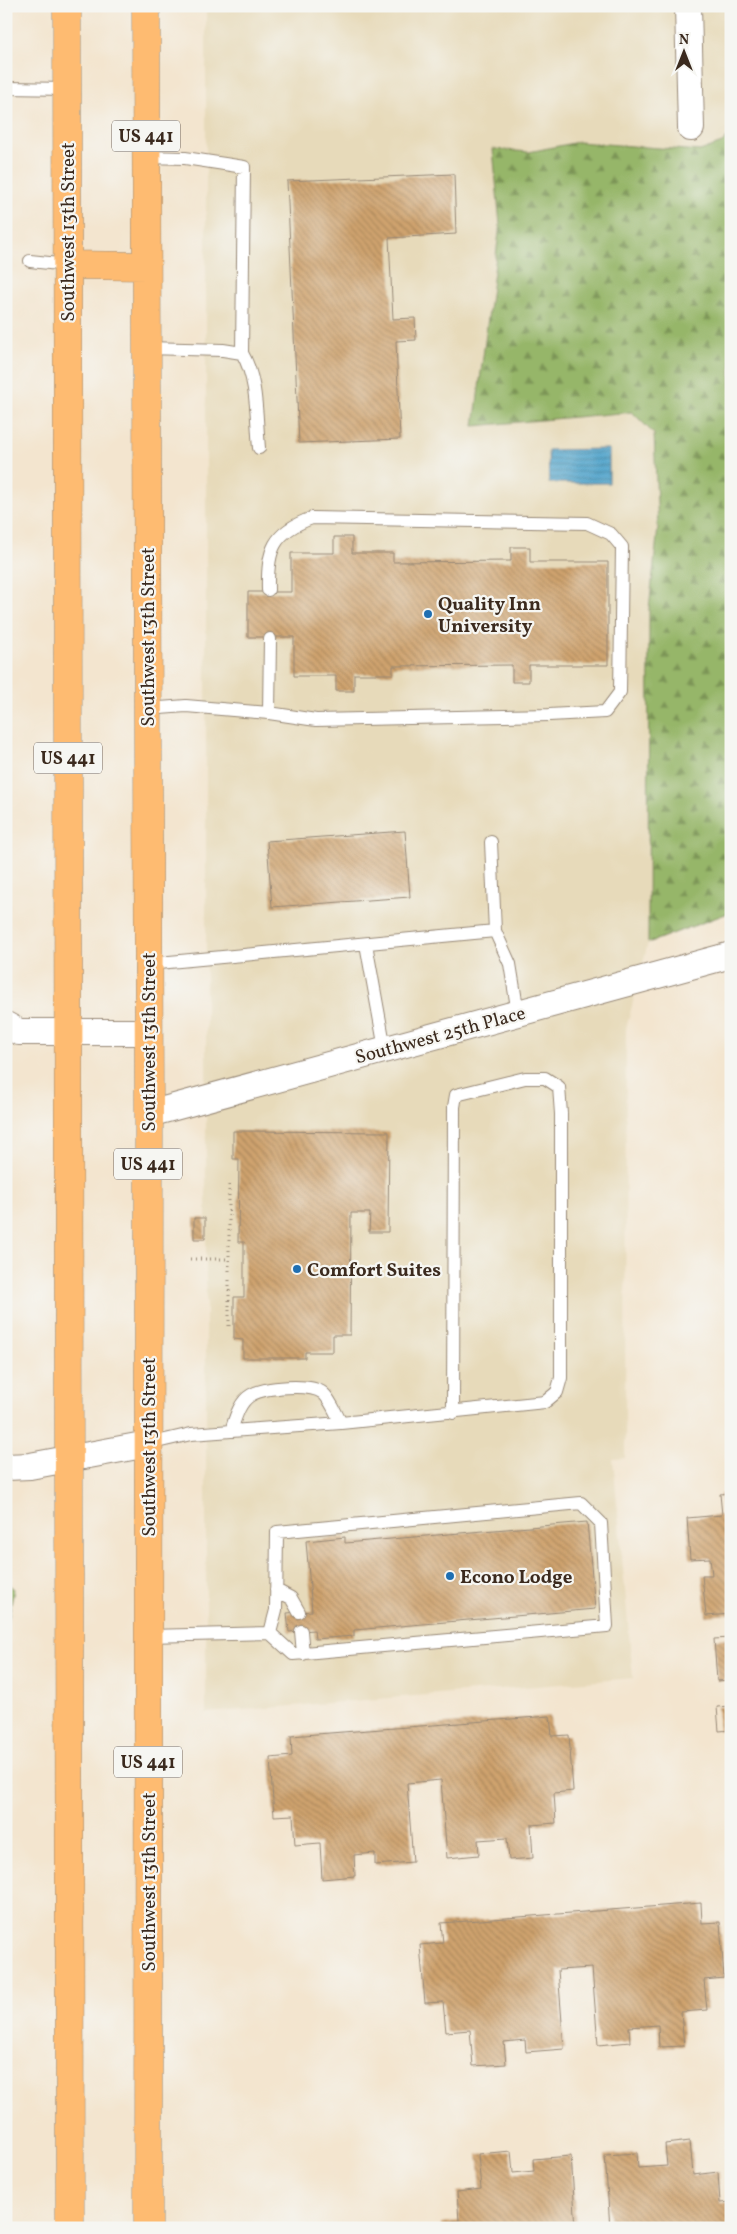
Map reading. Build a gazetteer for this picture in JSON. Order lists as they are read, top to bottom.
{
  "streets": {
    "main road": ["US 441", "Southwest 13th Street"],
    "street": ["Southwest 25th Place"]
  },
  "crossings": [
    ["Southwest 13th Street", "Southwest 25th Place"]
  ],
  "places": ["Quality Inn University", "Comfort Suites", "Econo Lodge"],
  "north": "top"
}
